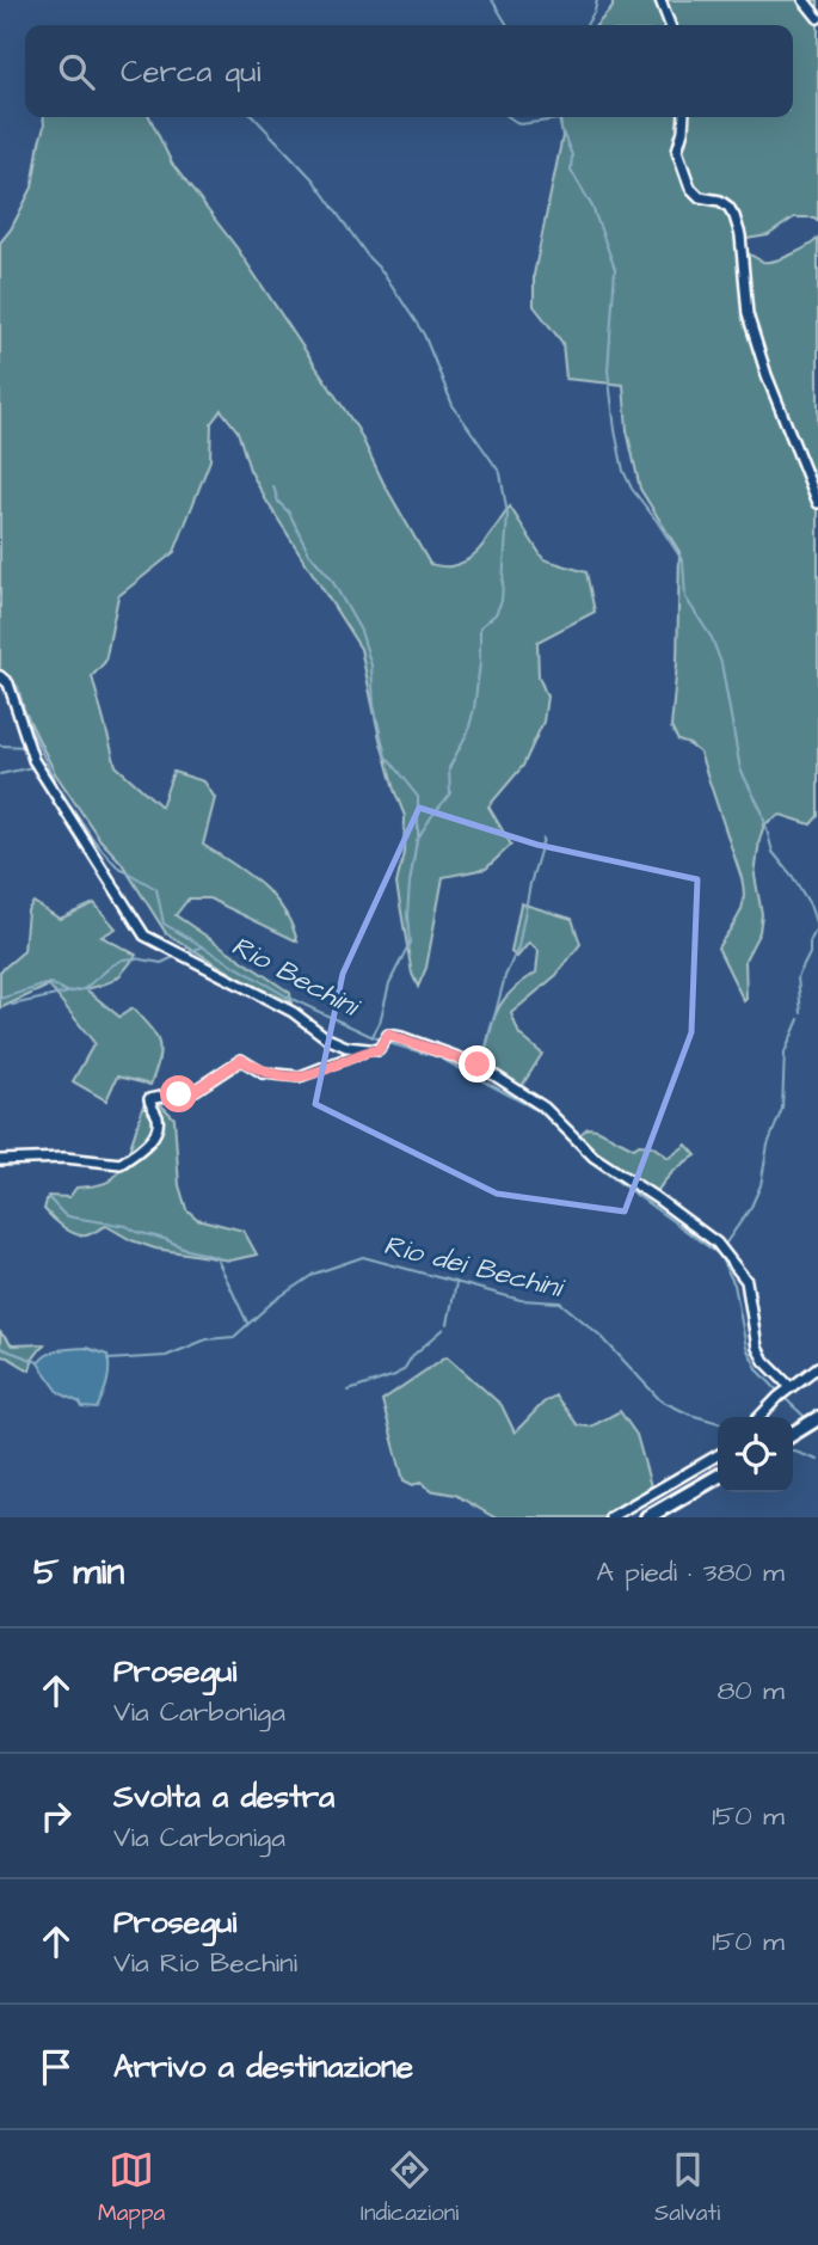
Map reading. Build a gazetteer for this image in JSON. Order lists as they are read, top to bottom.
{
  "water": ["Rio Bechini", "Rio dei Bechini"],
  "page": {
    "search": "Cerca qui",
    "heading": ["5 min", "A piedi · 380 m"],
    "list": [
      ["Prosegui", "Via Carboniga", "80 m"],
      ["Svolta a destra", "Via Carboniga", "150 m"],
      ["Prosegui", "Via Rio Bechini", "150 m"],
      "Arrivo a destinazione"
    ],
    "nav": ["Mappa", "Indicazioni", "Salvati"]
  }
}
